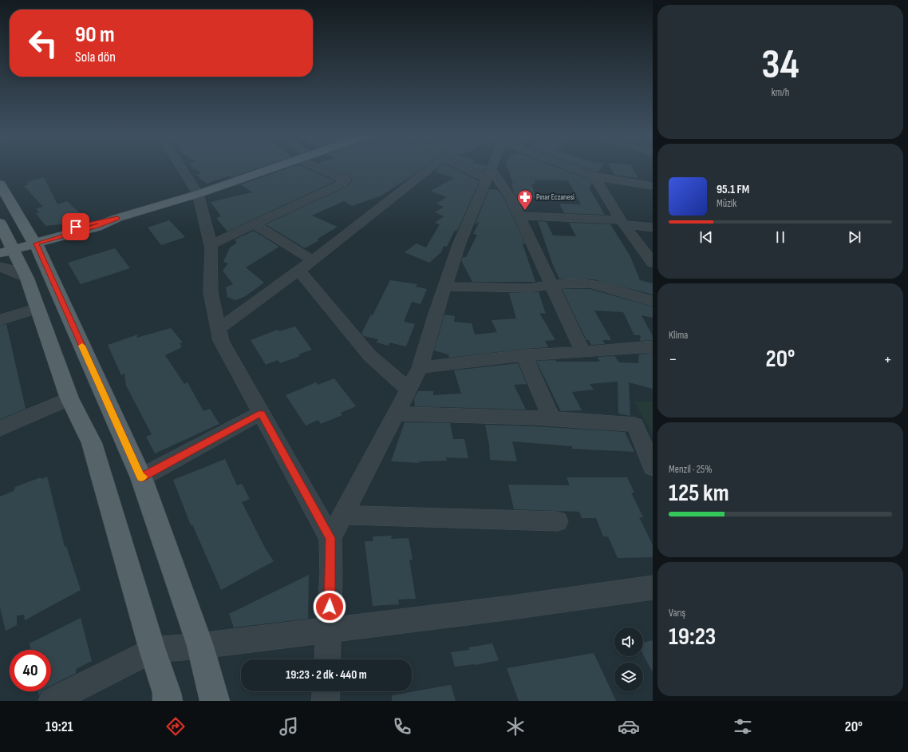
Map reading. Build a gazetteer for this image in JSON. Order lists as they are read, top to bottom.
{
  "places": {
    "pharmacy": ["Pınar Eczanesi"]
  },
  "page": {
    "tile": [
      ["34", "km/h"],
      "Klima",
      ["Menzil · 25%", "125 km"],
      ["Varış", "19:23"]
    ],
    "turn": ["90 m", "Sola dön"],
    "song": ["95.1 FM", "Müzik"],
    "heat": ["−", "20°", "+"],
    "limit": "40",
    "trip": "19:23 · 2 dk · 440 m",
    "tabs": ["19:21", "20°"]
  }
}
